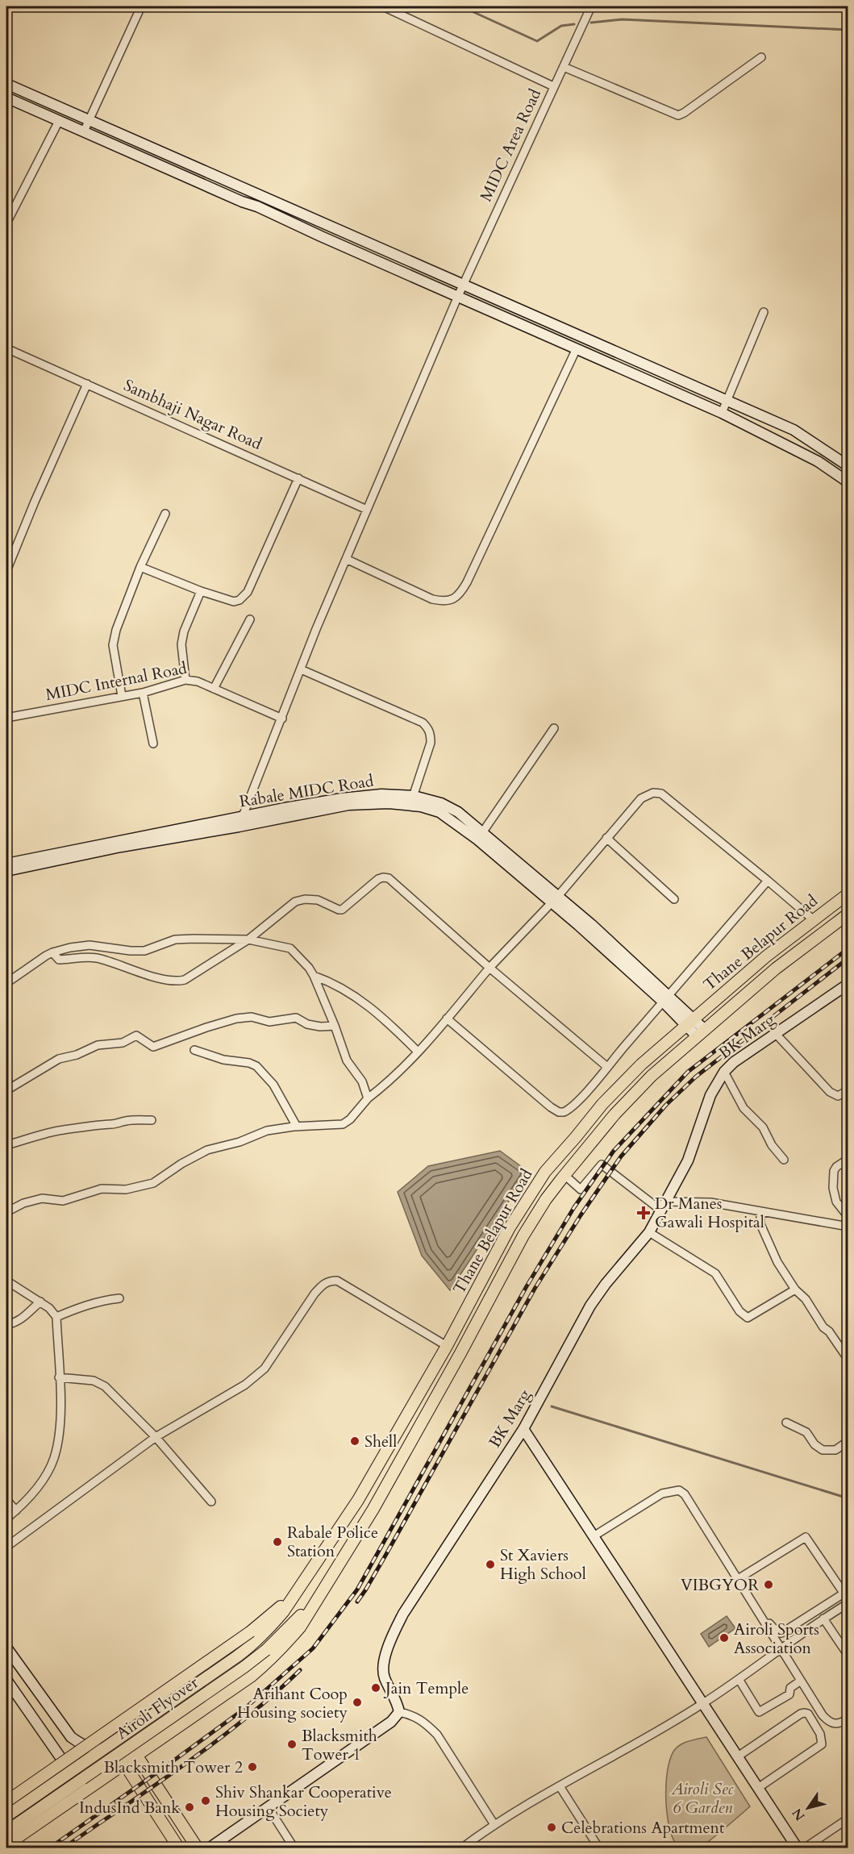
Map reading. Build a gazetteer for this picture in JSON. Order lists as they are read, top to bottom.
{
  "streets": {
    "main road": ["Thane Belapur Road", "Airoli Flyover"],
    "street": [
      "MIDC Area Road",
      "Sambhaji Nagar Road",
      "MIDC Internal Road",
      "Rabale MIDC Road",
      "BK Marg"
    ]
  },
  "crossings": [
    ["MIDC Area Road", "Sambhaji Nagar Road"],
    ["MIDC Area Road", "MIDC Internal Road"],
    ["MIDC Area Road", "Rabale MIDC Road"],
    ["Rabale MIDC Road", "Thane Belapur Road"],
    ["Thane Belapur Road", "Airoli Flyover"]
  ],
  "parks": ["Airoli Sec 6 Garden"],
  "places": {
    "health": ["Dr Manes Gawali Hospital"],
    "other": [
      "Shell",
      "Rabale Police Station",
      "St Xaviers High School",
      "VIBGYOR",
      "Airoli Sports Association",
      "Jain Temple",
      "Arihant Coop Housing society",
      "Blacksmith Tower 1",
      "Blacksmith Tower 2",
      "Shiv Shankar Cooperative Housing Society",
      "IndusInd Bank",
      "Celebrations Apartment"
    ]
  },
  "north": "bottom left"
}
